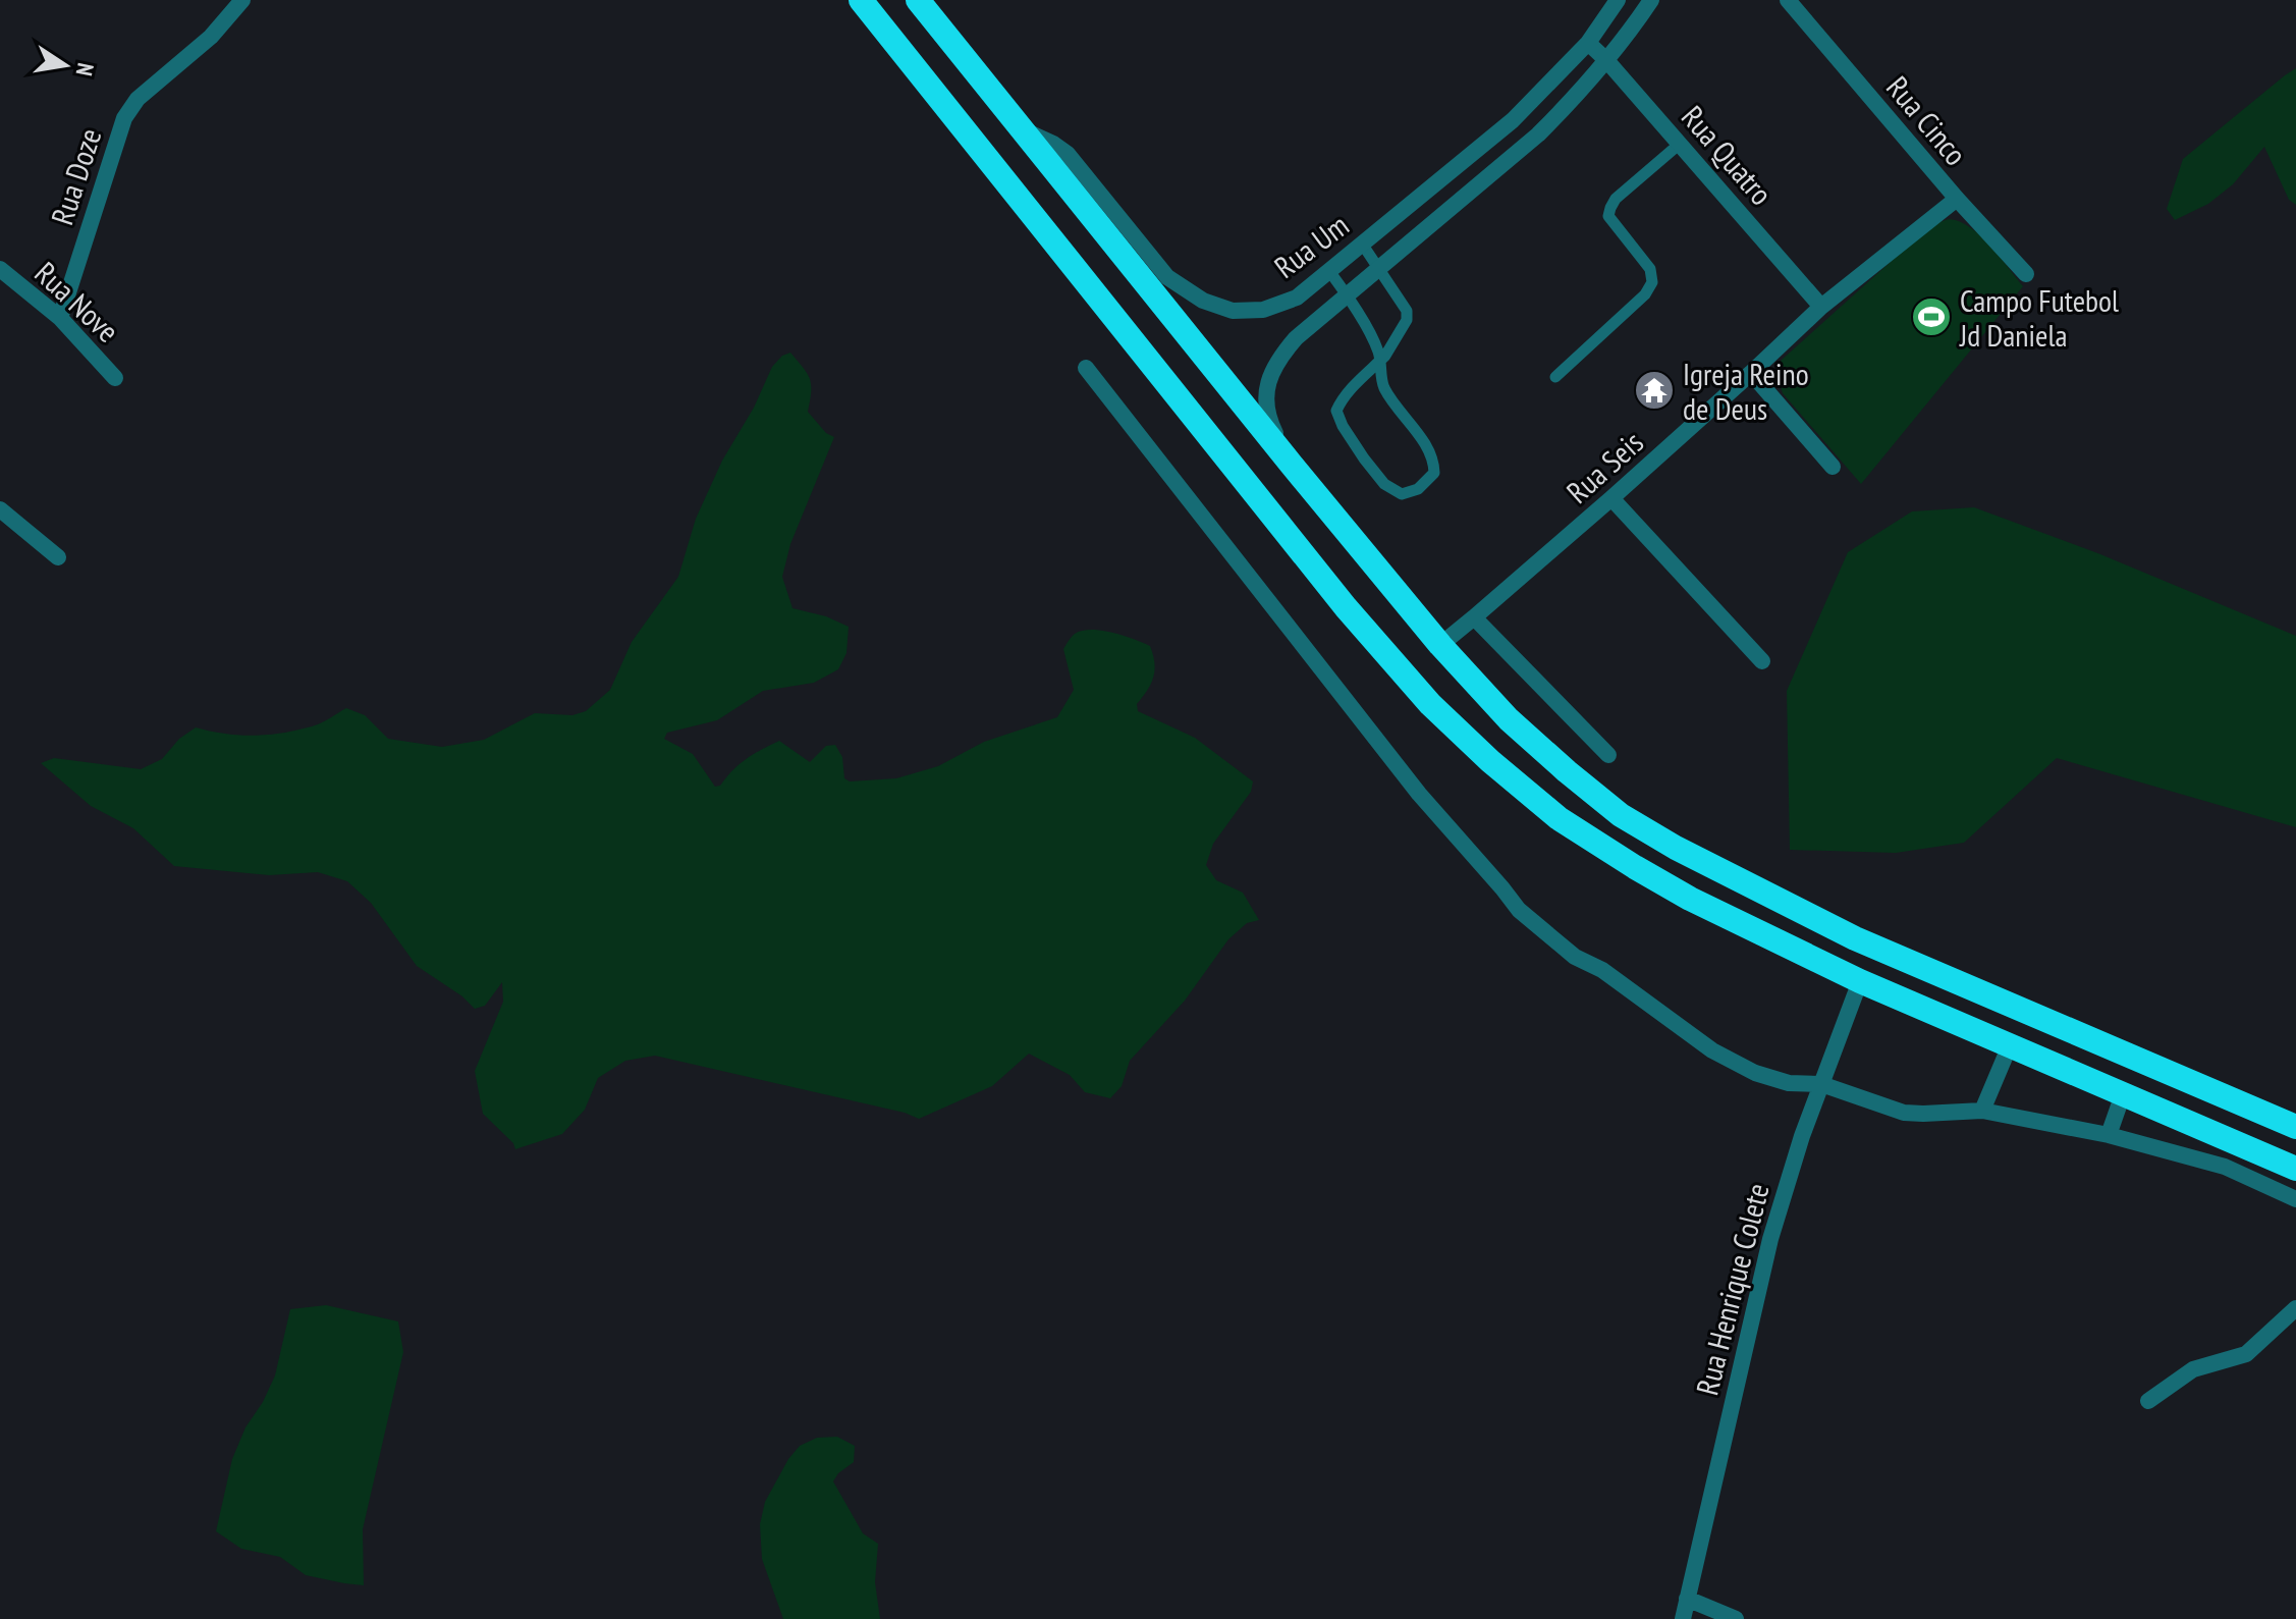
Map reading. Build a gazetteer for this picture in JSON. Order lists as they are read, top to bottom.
{
  "streets": {
    "street": [
      "Rua Cinco",
      "Rua Quatro",
      "Rua Doze",
      "Rua Um",
      "Rua Nove",
      "Rua Seis",
      "Rua Henrique Colete"
    ]
  },
  "crossings": [
    ["Rua Cinco", "Rua Seis"],
    ["Rua Quatro", "Rua Um"],
    ["Rua Quatro", "Rua Seis"],
    ["Rua Doze", "Rua Nove"]
  ],
  "places": {
    "sports": ["Campo Futebol Jd Daniela"],
    "temple": ["Igreja Reino de Deus"]
  },
  "north": "right"
}
